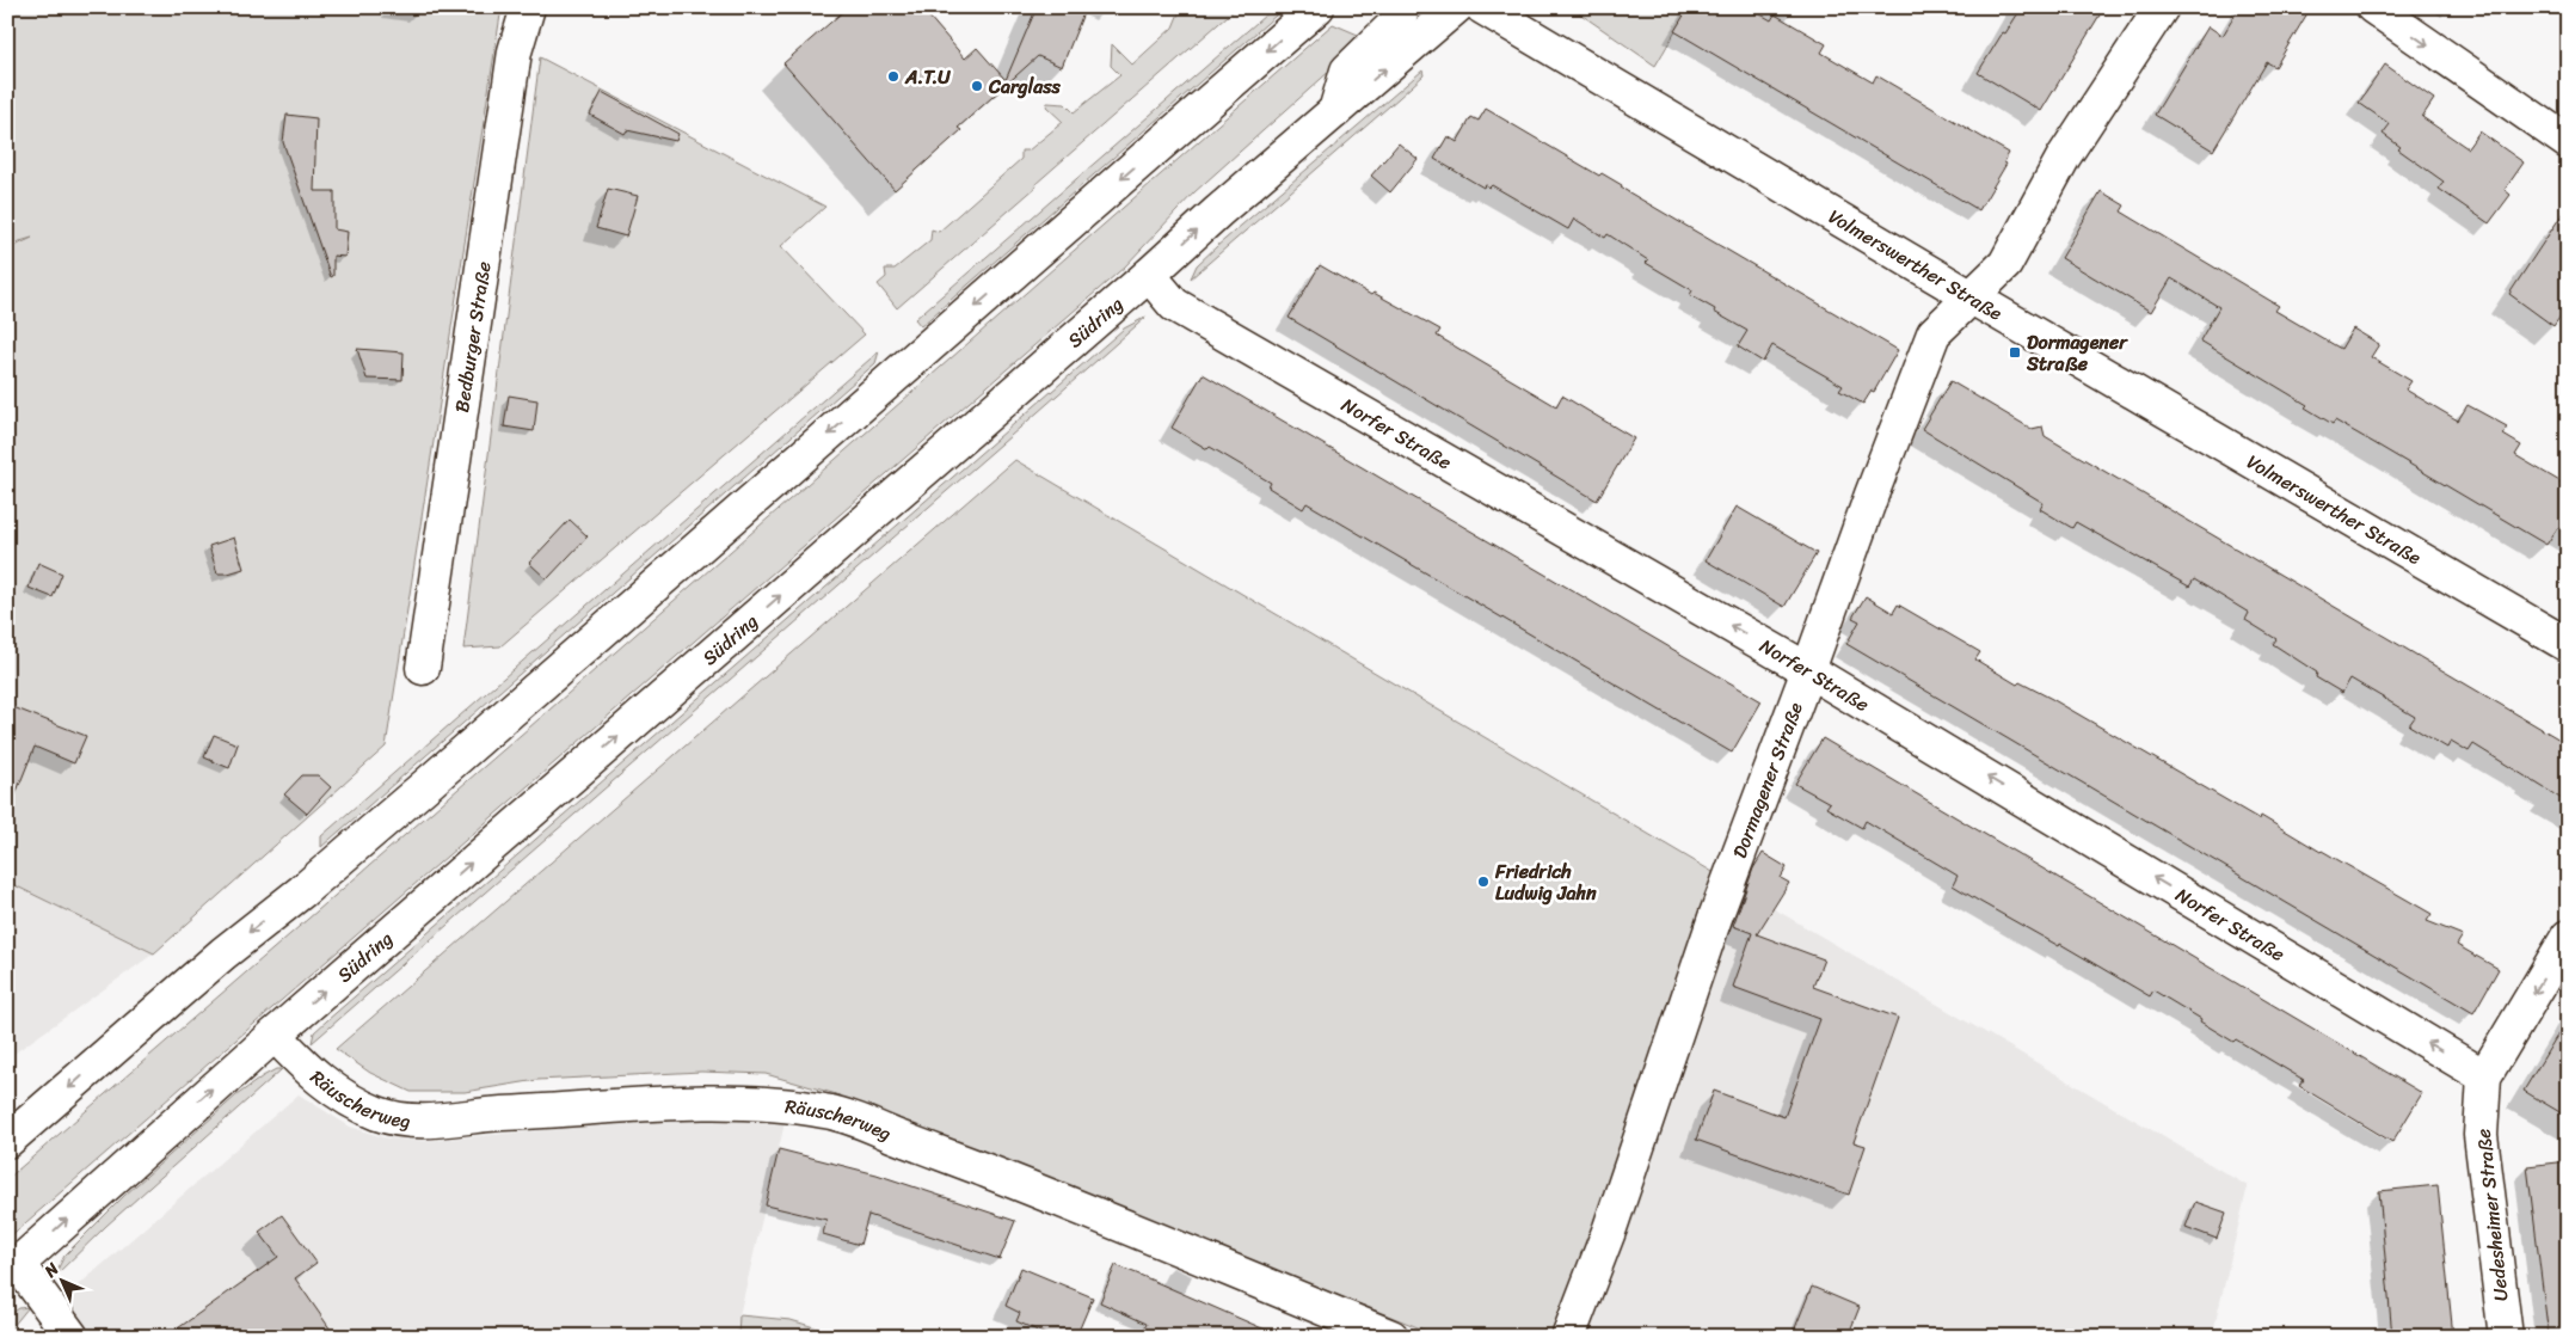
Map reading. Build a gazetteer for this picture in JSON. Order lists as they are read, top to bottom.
{
  "streets": {
    "street": [
      "Volmerswerther Straße",
      "Südring",
      "Bedburger Straße",
      "Norfer Straße",
      "Dormagener Straße",
      "Räuscherweg",
      "Uedesheimer Straße"
    ]
  },
  "crossings": [
    ["Volmerswerther Straße", "Dormagener Straße"],
    ["Südring", "Norfer Straße"],
    ["Südring", "Räuscherweg"],
    ["Norfer Straße", "Dormagener Straße"],
    ["Norfer Straße", "Uedesheimer Straße"]
  ],
  "one_way": ["Norfer Straße", "Uedesheimer Straße"],
  "places": {
    "other": ["A.T.U", "Carglass", "Friedrich Ludwig Jahn"],
    "transit": ["Dormagener Straße"]
  },
  "north": "top left"
}
